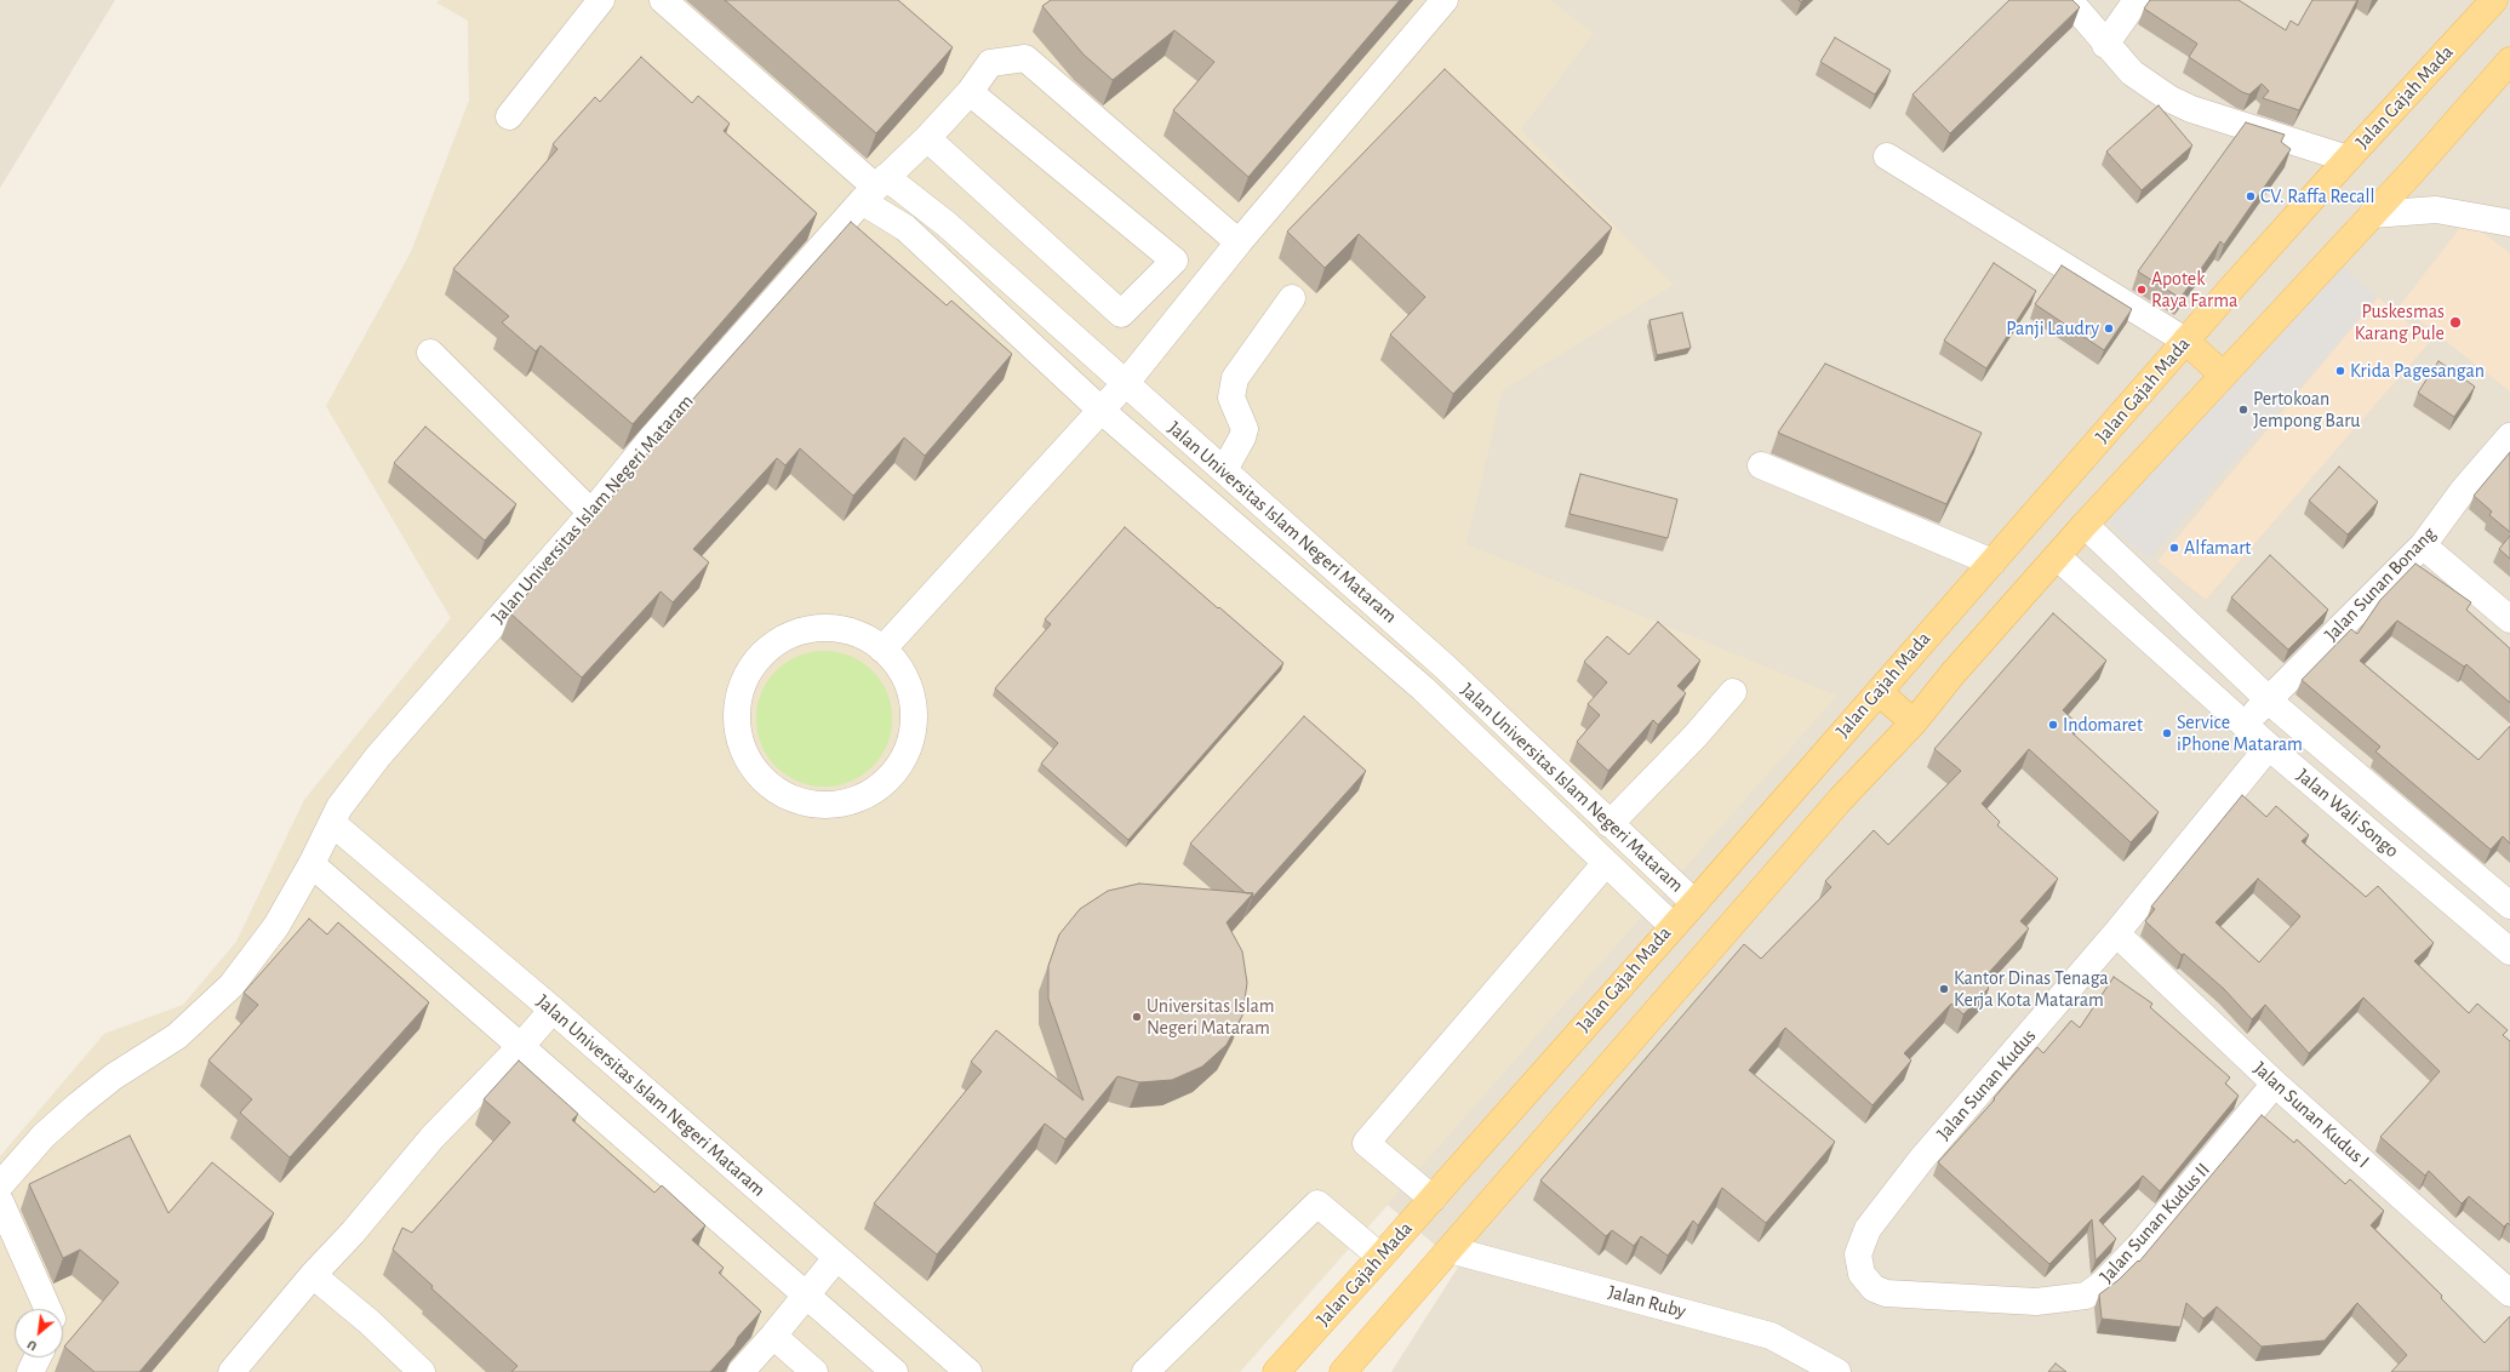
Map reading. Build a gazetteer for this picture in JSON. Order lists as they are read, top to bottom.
{
  "streets": {
    "main road": ["Jalan Gajah Mada"],
    "street": [
      "Jalan Universitas Islam Negeri Mataram",
      "Jalan Sunan Bonang",
      "Jalan Wali Songo",
      "Jalan Sunan Kudus",
      "Jalan Sunan Kudus I",
      "Jalan Sunan Kudus II",
      "Jalan Ruby"
    ]
  },
  "crossings": [
    ["Jalan Gajah Mada", "Jalan Universitas Islam Negeri Mataram"],
    ["Jalan Sunan Bonang", "Jalan Wali Songo"],
    ["Jalan Wali Songo", "Jalan Sunan Kudus"],
    ["Jalan Sunan Kudus", "Jalan Sunan Kudus I"],
    ["Jalan Sunan Kudus", "Jalan Sunan Kudus II"],
    ["Jalan Sunan Kudus I", "Jalan Sunan Kudus II"]
  ],
  "places": [
    "CV. Raffa Recall",
    "Apotek Raya Farma",
    "Puskesmas Karang Pule",
    "Panji Laudry",
    "Krida Pagesangan",
    "Pertokoan Jempong Baru",
    "Alfamart",
    "Indomaret",
    "Service iPhone Mataram",
    "Kantor Dinas Tenaga Kerja Kota Mataram",
    "Universitas Islam Negeri Mataram"
  ],
  "north": "bottom left"
}
